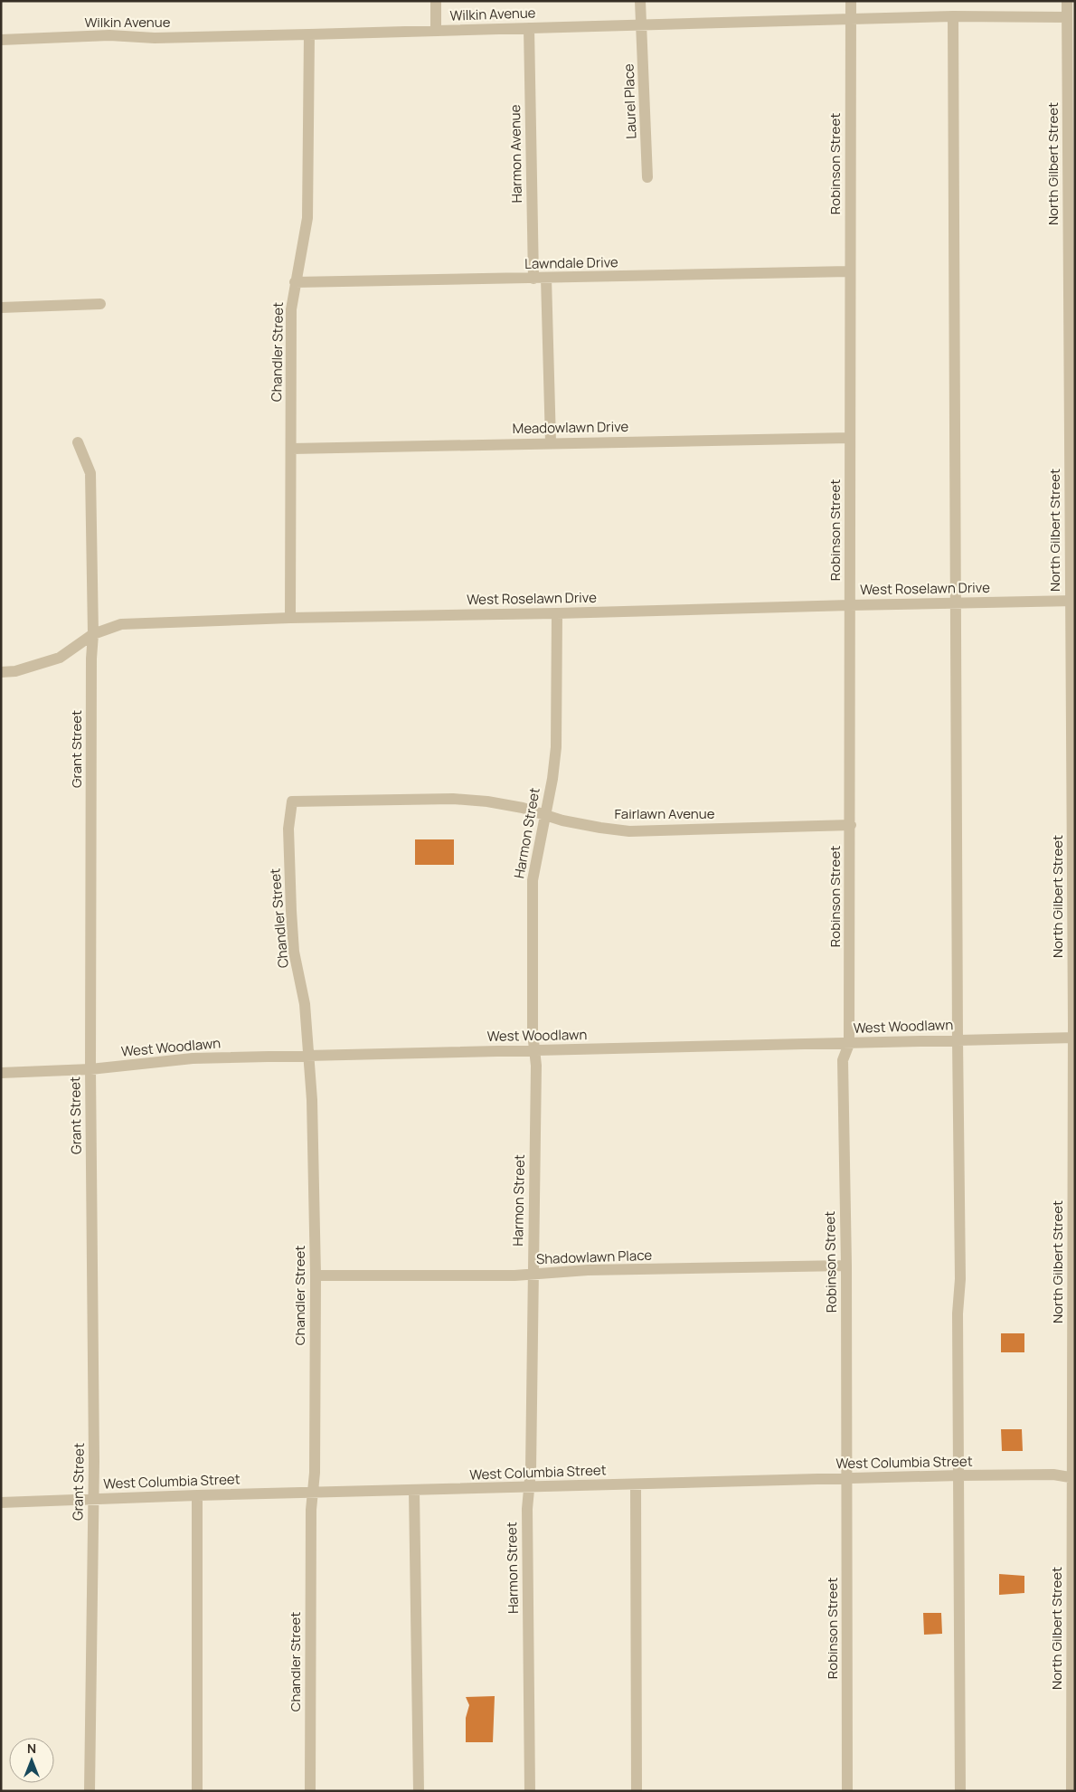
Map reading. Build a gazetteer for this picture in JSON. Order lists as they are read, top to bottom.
{
  "streets": {
    "street": [
      "Wilkin Avenue",
      "Laurel Place",
      "Harmon Avenue",
      "Robinson Street",
      "North Gilbert Street",
      "Lawndale Drive",
      "Chandler Street",
      "Meadowlawn Drive",
      "West Roselawn Drive",
      "Grant Street",
      "Fairlawn Avenue",
      "Harmon Street",
      "West Woodlawn",
      "Shadowlawn Place",
      "West Columbia Street"
    ]
  },
  "crossings": [
    ["Wilkin Avenue", "Laurel Place"],
    ["Wilkin Avenue", "Harmon Avenue"],
    ["Wilkin Avenue", "Robinson Street"],
    ["Wilkin Avenue", "North Gilbert Street"],
    ["Wilkin Avenue", "Chandler Street"],
    ["Harmon Avenue", "Lawndale Drive"],
    ["Robinson Street", "Lawndale Drive"],
    ["Robinson Street", "Meadowlawn Drive"],
    ["Robinson Street", "West Roselawn Drive"],
    ["Robinson Street", "Fairlawn Avenue"],
    ["Robinson Street", "West Woodlawn"],
    ["Robinson Street", "Shadowlawn Place"],
    ["Robinson Street", "West Columbia Street"],
    ["North Gilbert Street", "West Roselawn Drive"],
    ["North Gilbert Street", "West Woodlawn"],
    ["North Gilbert Street", "West Columbia Street"],
    ["Lawndale Drive", "Chandler Street"],
    ["Chandler Street", "Meadowlawn Drive"],
    ["Chandler Street", "West Roselawn Drive"],
    ["Chandler Street", "Fairlawn Avenue"],
    ["Chandler Street", "West Woodlawn"],
    ["Chandler Street", "Shadowlawn Place"],
    ["Chandler Street", "West Columbia Street"],
    ["West Roselawn Drive", "Grant Street"],
    ["West Roselawn Drive", "Harmon Street"],
    ["Grant Street", "West Woodlawn"],
    ["Grant Street", "West Columbia Street"],
    ["Fairlawn Avenue", "Harmon Street"],
    ["Harmon Street", "West Woodlawn"],
    ["Harmon Street", "Shadowlawn Place"],
    ["Harmon Street", "West Columbia Street"]
  ],
  "north": "top"
}
